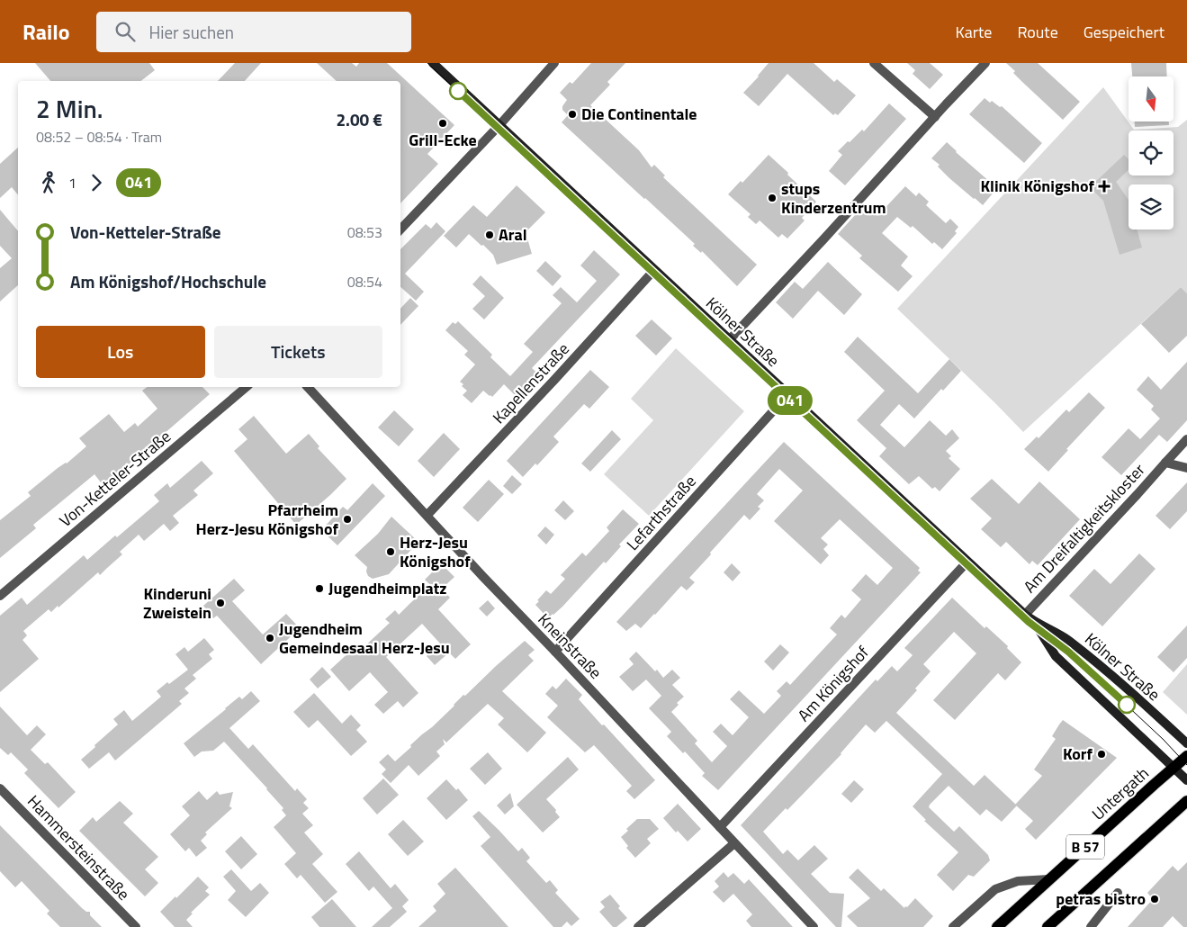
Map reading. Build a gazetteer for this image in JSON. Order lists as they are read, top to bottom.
{
  "streets": {
    "main road": ["Kölner Straße", "Untergath", "B 57"],
    "street": [
      "Kapellenstraße",
      "Von-Ketteler-Straße",
      "Lefarthstraße",
      "Am Dreifaltigkeitskloster",
      "Kneinstraße",
      "Am Königshof",
      "Hammersteinstraße"
    ]
  },
  "crossings": [
    ["Kölner Straße", "Kapellenstraße"],
    ["Kölner Straße", "Lefarthstraße"],
    ["Kölner Straße", "Am Dreifaltigkeitskloster"],
    ["Kölner Straße", "Am Königshof"],
    ["Kölner Straße", "Untergath"],
    ["Kölner Straße", "B 57"],
    ["Kapellenstraße", "Kneinstraße"],
    ["Lefarthstraße", "Kneinstraße"],
    ["Kneinstraße", "Am Königshof"],
    ["Untergath", "B 57"]
  ],
  "places": {
    "other": [
      "Die Continentale",
      "Grill-Ecke",
      "stups Kinderzentrum",
      "Aral",
      "Pfarrheim Herz-Jesu Königshof",
      "Herz-Jesu Königshof",
      "Jugendheimplatz",
      "Kinderuni Zweistein",
      "Jugendheim Gemeindesaal Herz-Jesu",
      "Korf",
      "petras bistro"
    ],
    "health": ["Klinik Königshof"]
  },
  "lines": ["tram line 041"],
  "north": "bottom",
  "page": {
    "header": "Railo",
    "search": "Hier suchen",
    "nav": ["Karte", "Route", "Gespeichert"],
    "on_map": "041",
    "heading": ["2 Min.", "08:52 – 08:54 · Tram", "2.00 €"],
    "legs": ["1", "041"],
    "list": [
      {
        "name": "Von-Ketteler-Straße",
        "value": "08:53"
      },
      {
        "name": "Am Königshof/Hochschule",
        "value": "08:54"
      }
    ],
    "buttons": ["Los", "Tickets"]
  }
}
